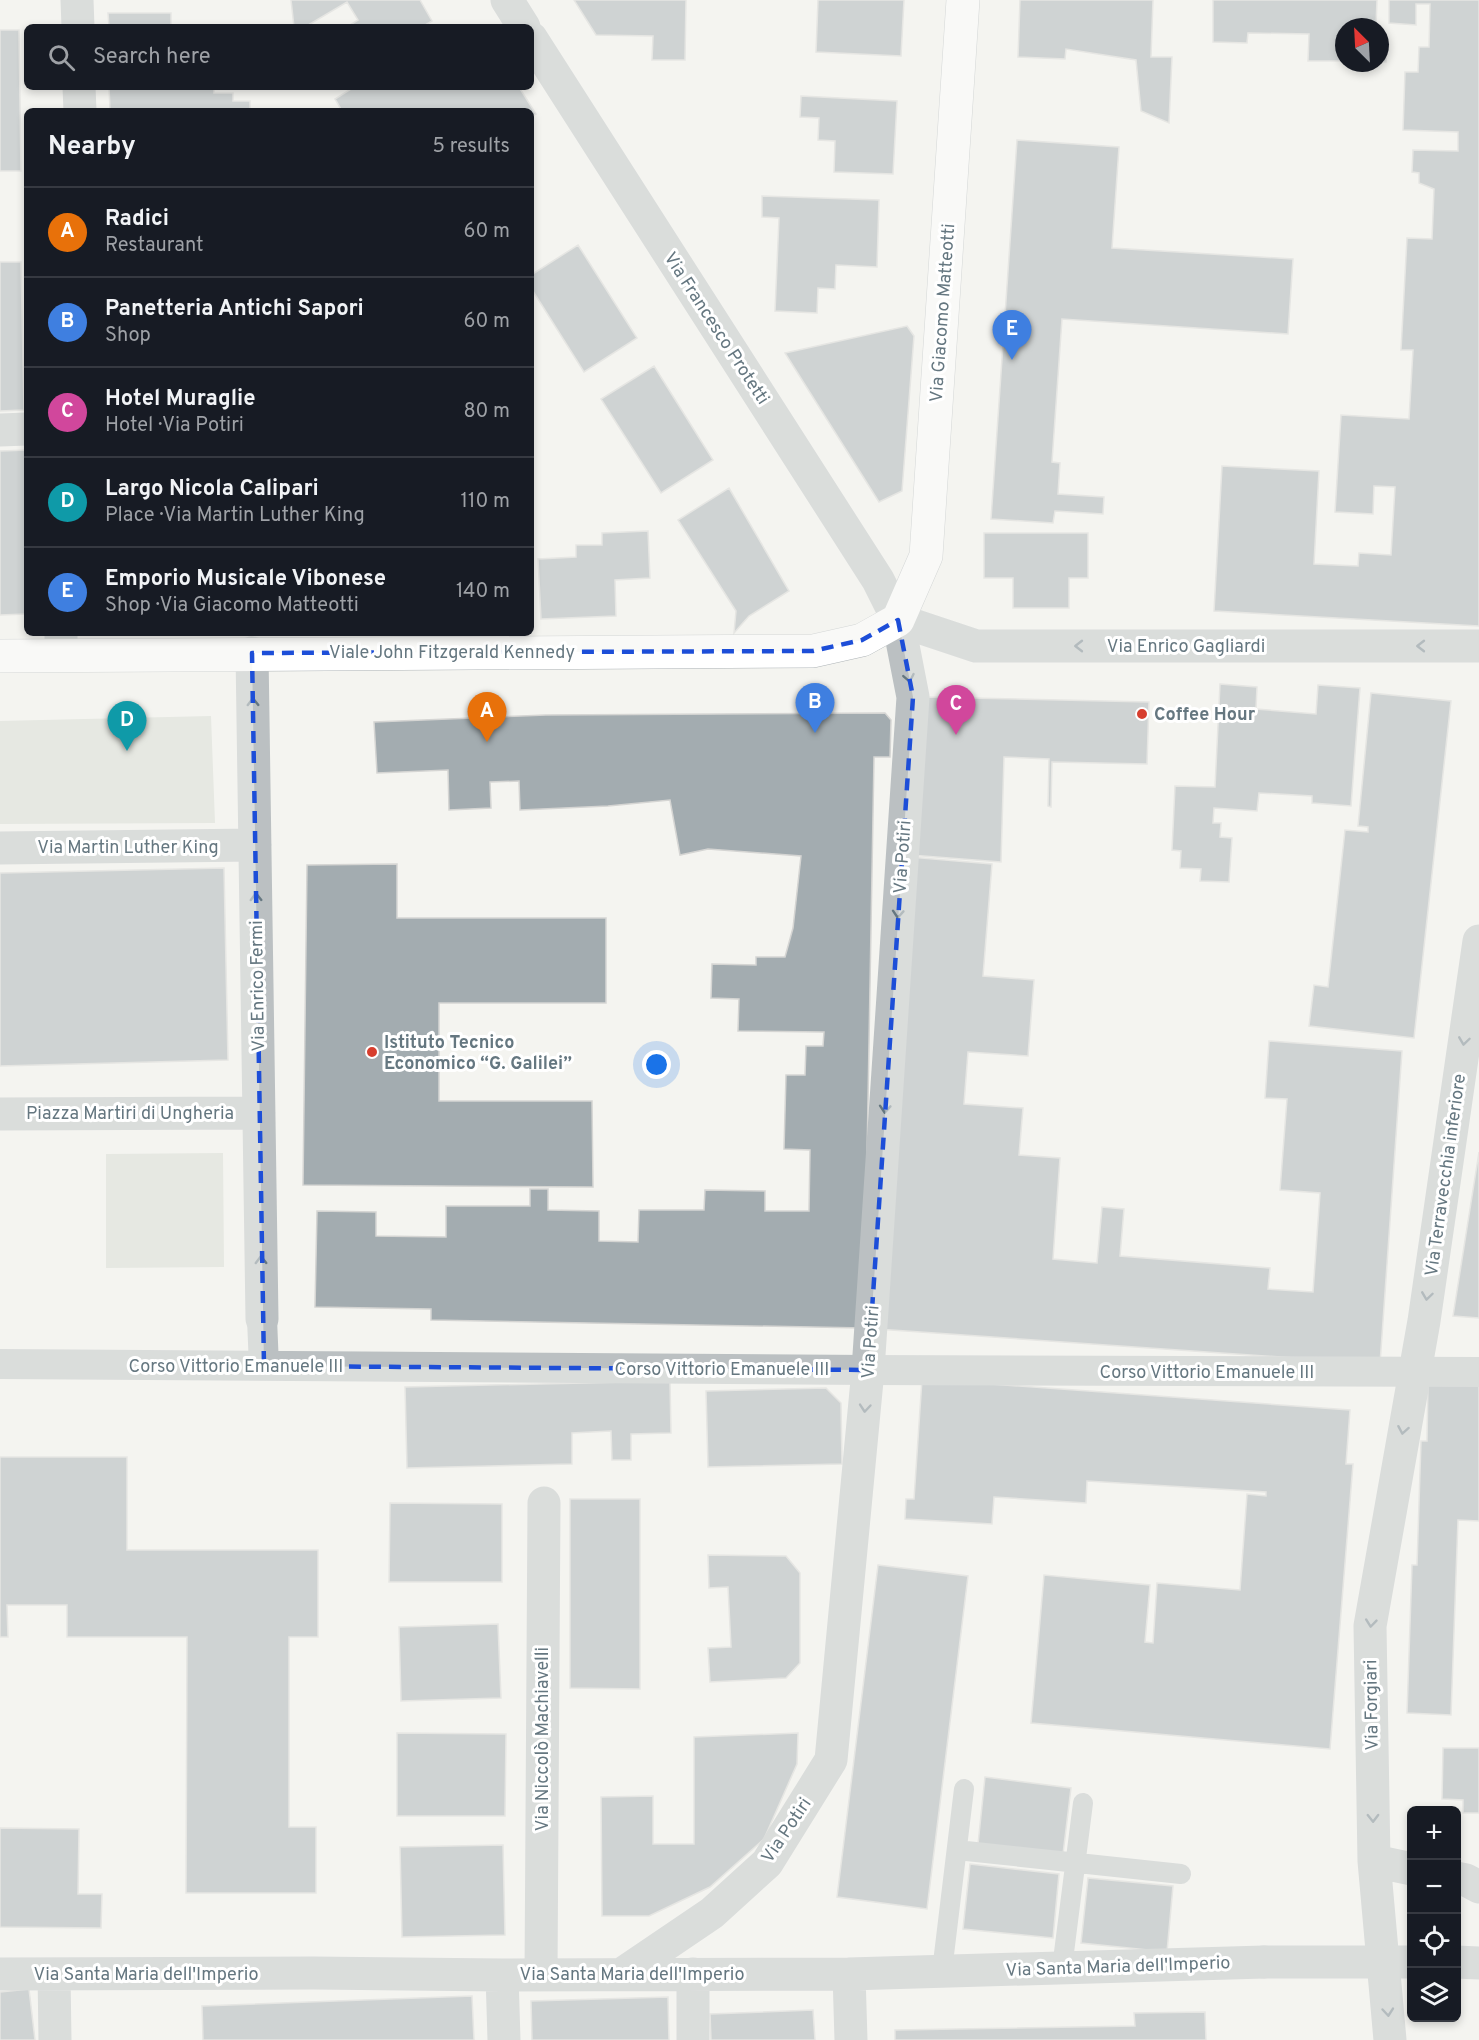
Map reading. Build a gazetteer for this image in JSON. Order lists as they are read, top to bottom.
{
  "streets": {
    "main road": ["Via Giacomo Matteotti", "Viale John Fitzgerald Kennedy"],
    "street": [
      "Via Francesco Protetti",
      "Via Enrico Gagliardi",
      "Via Martin Luther King",
      "Via Potiri",
      "Via Enrico Fermi",
      "Piazza Martiri di Ungheria",
      "Via Terravecchia inferiore",
      "Corso Vittorio Emanuele III",
      "Via Forgiari",
      "Via Niccolò Machiavelli",
      "Via Santa Maria dell'Imperio"
    ]
  },
  "crossings": [
    ["Via Giacomo Matteotti", "Via Francesco Protetti"],
    ["Via Giacomo Matteotti", "Via Enrico Gagliardi"],
    ["Via Giacomo Matteotti", "Viale John Fitzgerald Kennedy"],
    ["Via Giacomo Matteotti", "Via Potiri"],
    ["Via Francesco Protetti", "Via Enrico Gagliardi"],
    ["Via Francesco Protetti", "Viale John Fitzgerald Kennedy"],
    ["Via Francesco Protetti", "Via Potiri"],
    ["Via Enrico Gagliardi", "Viale John Fitzgerald Kennedy"],
    ["Via Enrico Gagliardi", "Via Potiri"],
    ["Viale John Fitzgerald Kennedy", "Via Potiri"],
    ["Viale John Fitzgerald Kennedy", "Via Enrico Fermi"],
    ["Via Martin Luther King", "Via Enrico Fermi"],
    ["Via Potiri", "Corso Vittorio Emanuele III"],
    ["Via Potiri", "Via Santa Maria dell'Imperio"],
    ["Via Enrico Fermi", "Piazza Martiri di Ungheria"],
    ["Via Terravecchia inferiore", "Corso Vittorio Emanuele III"],
    ["Via Terravecchia inferiore", "Via Forgiari"],
    ["Corso Vittorio Emanuele III", "Via Forgiari"],
    ["Via Niccolò Machiavelli", "Via Santa Maria dell'Imperio"]
  ],
  "one_way": [
    "Via Enrico Gagliardi",
    "Via Potiri",
    "Via Enrico Fermi",
    "Via Terravecchia inferiore",
    "Via Forgiari"
  ],
  "places": ["Coffee Hour", "Istituto Tecnico Economico “G. Galilei”"],
  "north": "top left",
  "page": {
    "search": "Search here",
    "heading": ["Nearby", "5 results"],
    "list": [
      {
        "mark": "A",
        "name": "Radici",
        "note": "Restaurant",
        "value": "60 m"
      },
      {
        "mark": "B",
        "name": "Panetteria Antichi Sapori",
        "note": "Shop",
        "value": "60 m"
      },
      {
        "mark": "C",
        "name": "Hotel Muraglie",
        "note": "Hotel · Via Potiri",
        "value": "80 m"
      },
      {
        "mark": "D",
        "name": "Largo Nicola Calipari",
        "note": "Place · Via Martin Luther King",
        "value": "110 m"
      },
      {
        "mark": "E",
        "name": "Emporio Musicale Vibonese",
        "note": "Shop · Via Giacomo Matteotti",
        "value": "140 m"
      }
    ],
    "pins": [
      "E",
      "B",
      "C",
      "A",
      "D"
    ],
    "map_buttons": ["+", "−"]
  }
}
